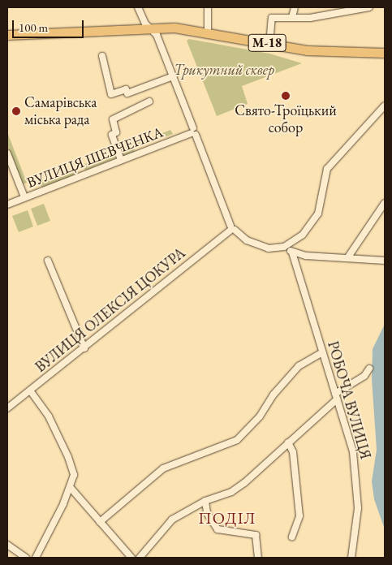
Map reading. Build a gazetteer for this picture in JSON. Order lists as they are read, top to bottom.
{
  "streets": {
    "highway": ["М-18"],
    "street": ["ВУЛИЦЯ ШЕВЧЕНКА", "ВУЛИЦЯ ОЛЕКСІЯ ЦОКУРА", "РОБОЧА ВУЛИЦЯ"]
  },
  "districts": ["ПОДІЛ"],
  "parks": ["Трикутний сквер"],
  "places": ["Свято-Троїцький собор", "Самарівська міська рада"],
  "scale_bar": "100 m"
}
